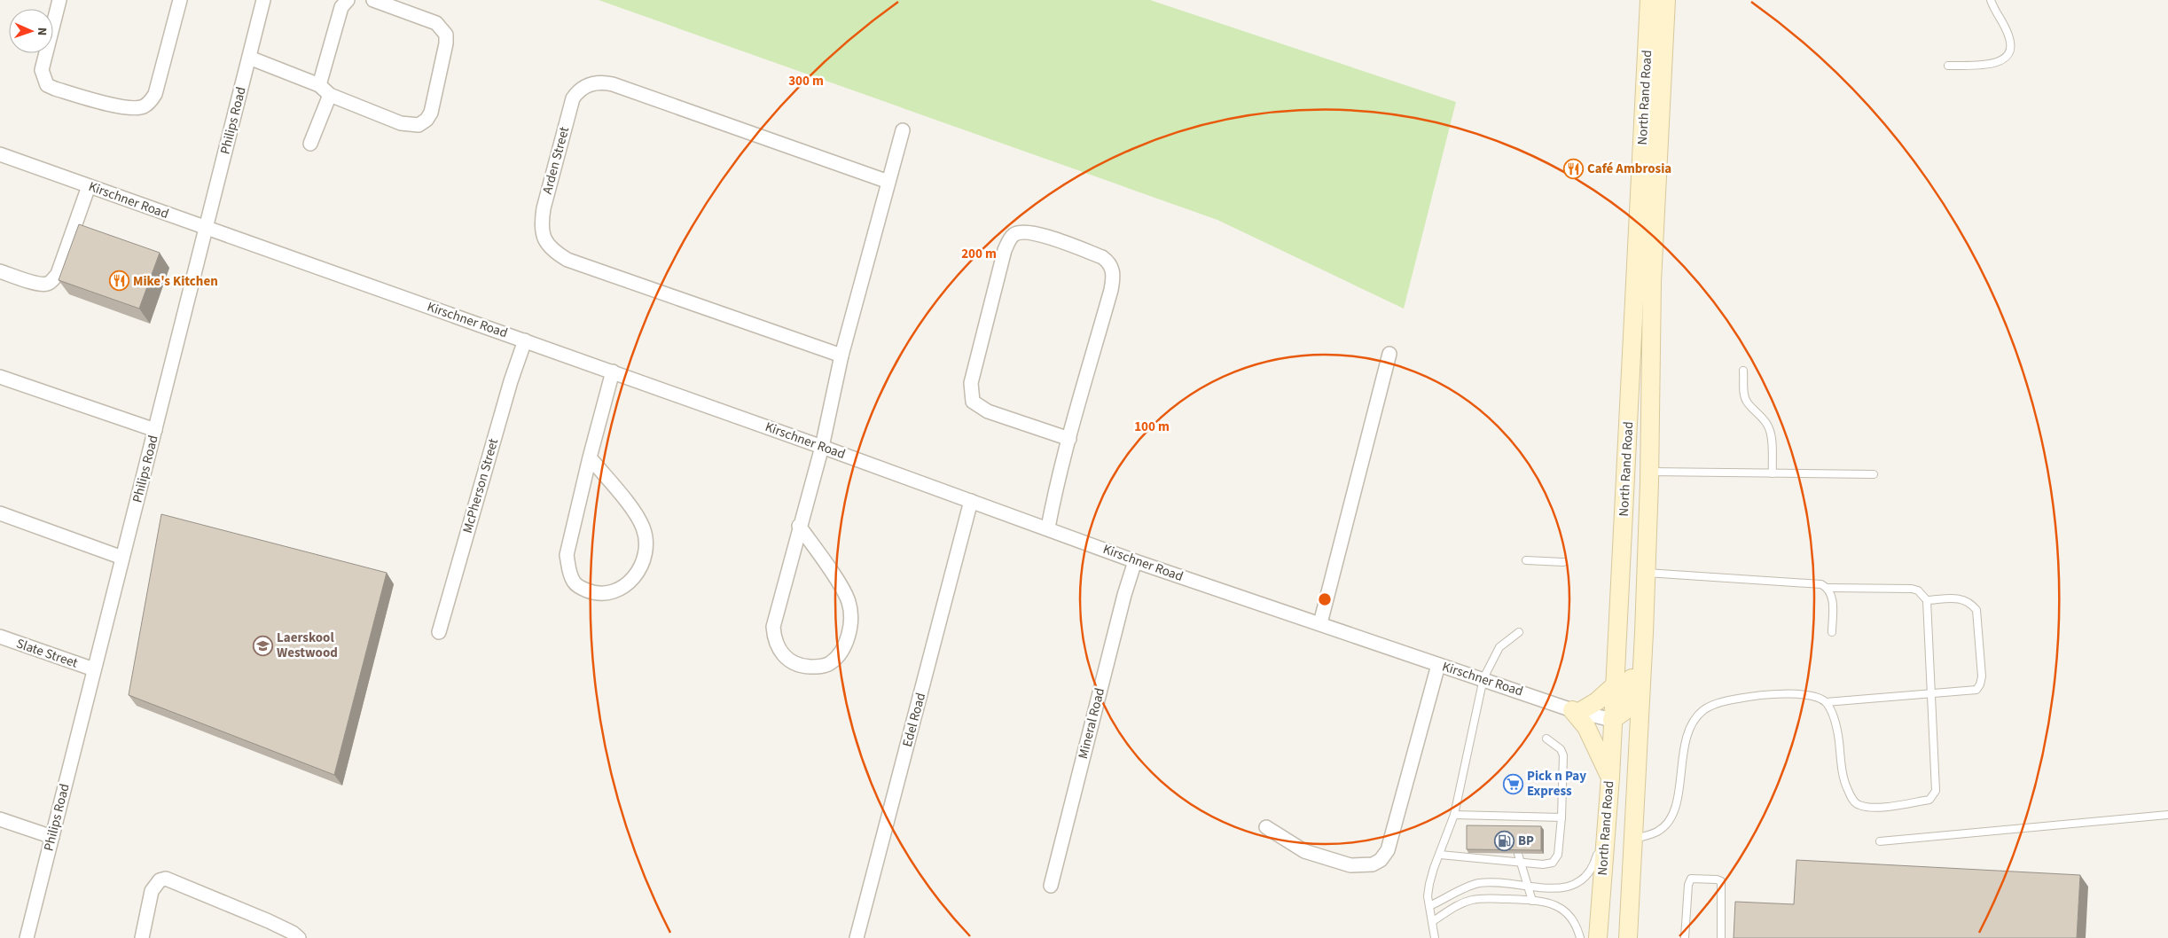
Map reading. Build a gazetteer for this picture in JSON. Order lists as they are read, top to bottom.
{
  "streets": {
    "main road": ["North Rand Road"],
    "street": [
      "Philips Road",
      "Arden Street",
      "Kirschner Road",
      "McPherson Street",
      "Slate Street",
      "Edel Road",
      "Mineral Road"
    ]
  },
  "crossings": [
    ["North Rand Road", "Kirschner Road"],
    ["Philips Road", "Kirschner Road"],
    ["Philips Road", "Slate Street"],
    ["Kirschner Road", "McPherson Street"],
    ["Kirschner Road", "Edel Road"],
    ["Kirschner Road", "Mineral Road"]
  ],
  "places": {
    "restaurant": ["Café Ambrosia", "Mike's Kitchen"],
    "school or university": ["Laerskool Westwood"],
    "supermarket": ["Pick n Pay Express"],
    "fuel station": ["BP"]
  },
  "north": "right",
  "rings": ["300 m", "200 m", "100 m"]
}
